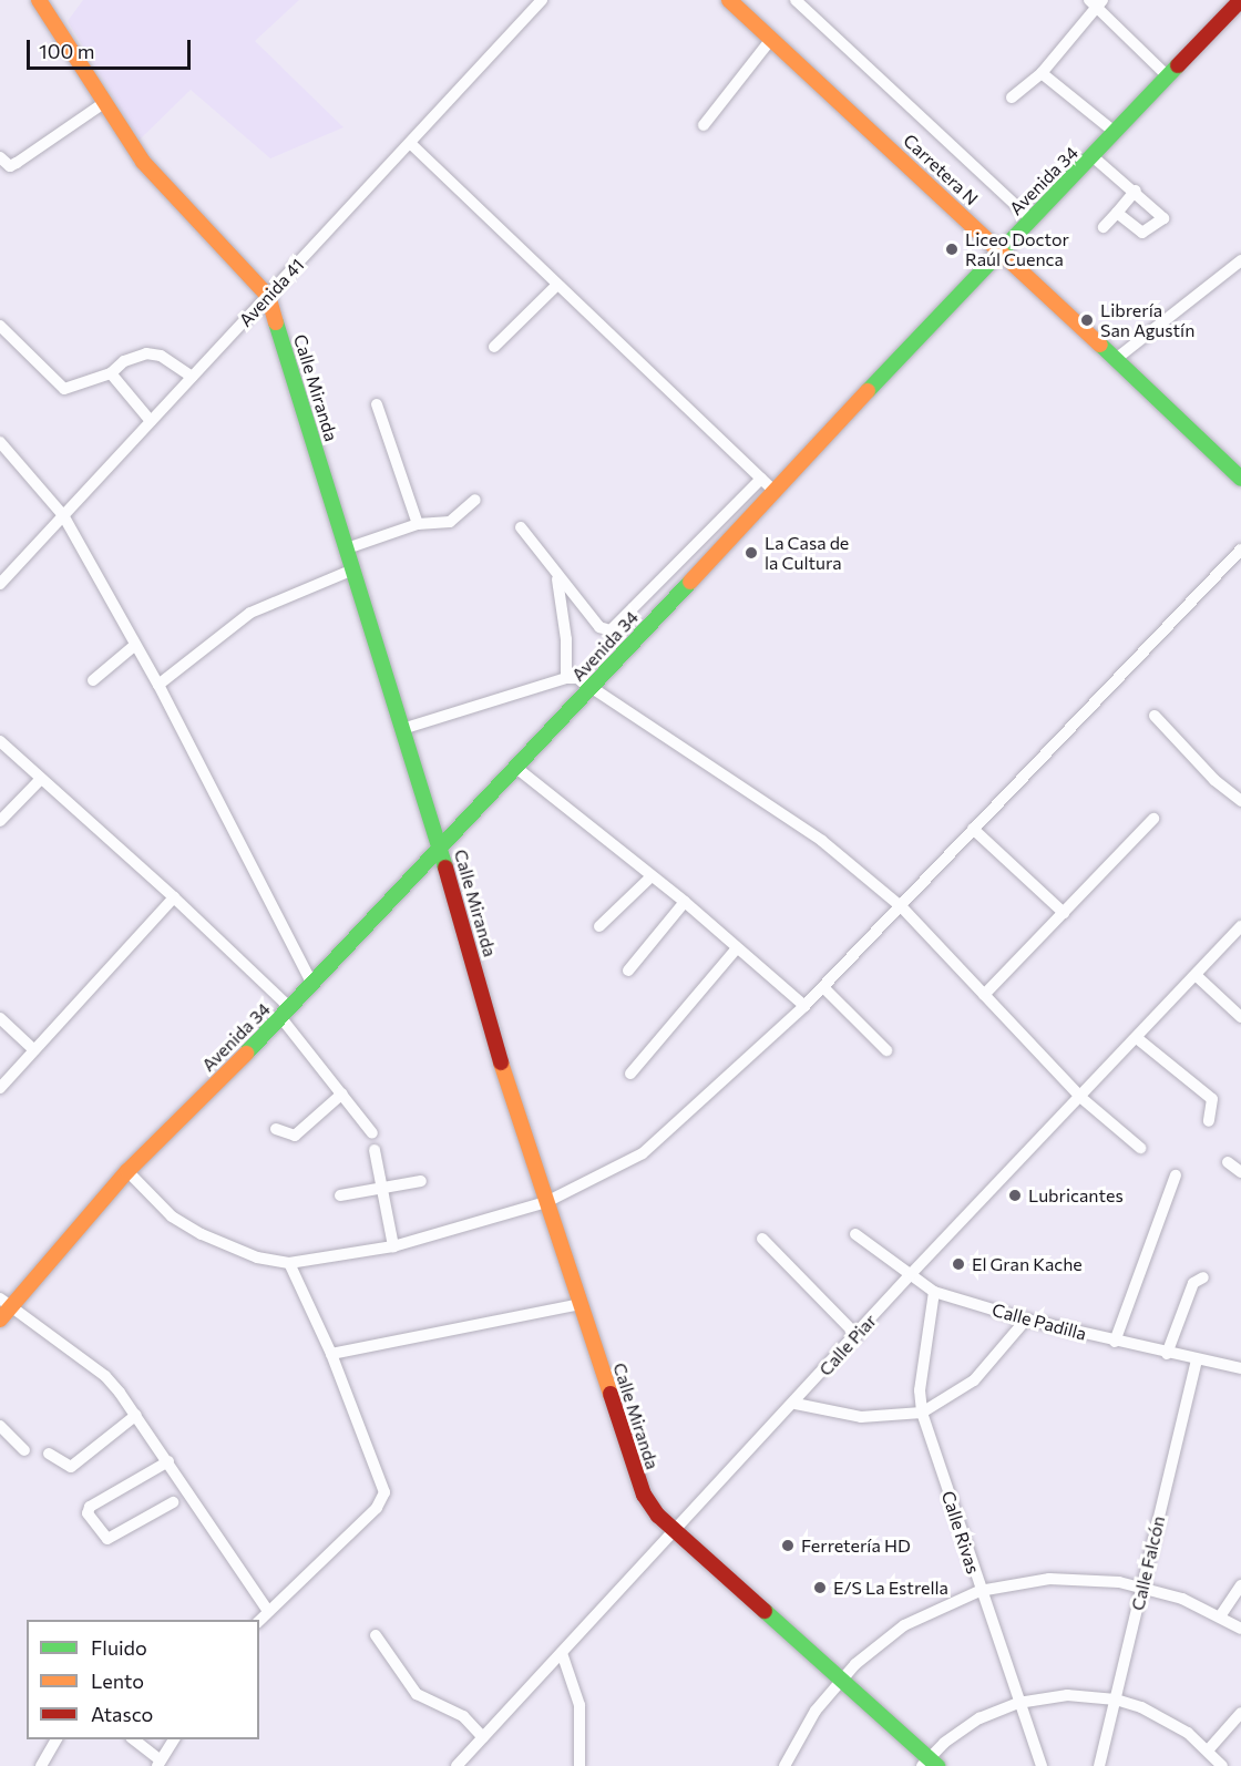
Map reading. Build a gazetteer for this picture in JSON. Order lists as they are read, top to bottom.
{
  "streets": {
    "street": [
      "Carretera N",
      "Avenida 34",
      "Avenida 41",
      "Calle Miranda",
      "Calle Padilla",
      "Calle Piar",
      "Calle Rivas",
      "Calle Falcón"
    ]
  },
  "crossings": [
    ["Carretera N", "Avenida 34"],
    ["Avenida 34", "Calle Miranda"],
    ["Avenida 41", "Calle Miranda"],
    ["Calle Miranda", "Calle Piar"],
    ["Calle Padilla", "Calle Piar"],
    ["Calle Padilla", "Calle Rivas"],
    ["Calle Padilla", "Calle Falcón"]
  ],
  "places": [
    "Liceo Doctor Raúl Cuenca",
    "Librería San Agustín",
    "La Casa de la Cultura",
    "Lubricantes",
    "El Gran Kache",
    "Ferretería HD",
    "E/S La Estrella"
  ],
  "legend": ["Fluido", "Lento", "Atasco"],
  "scale_bar": "100 m"
}
